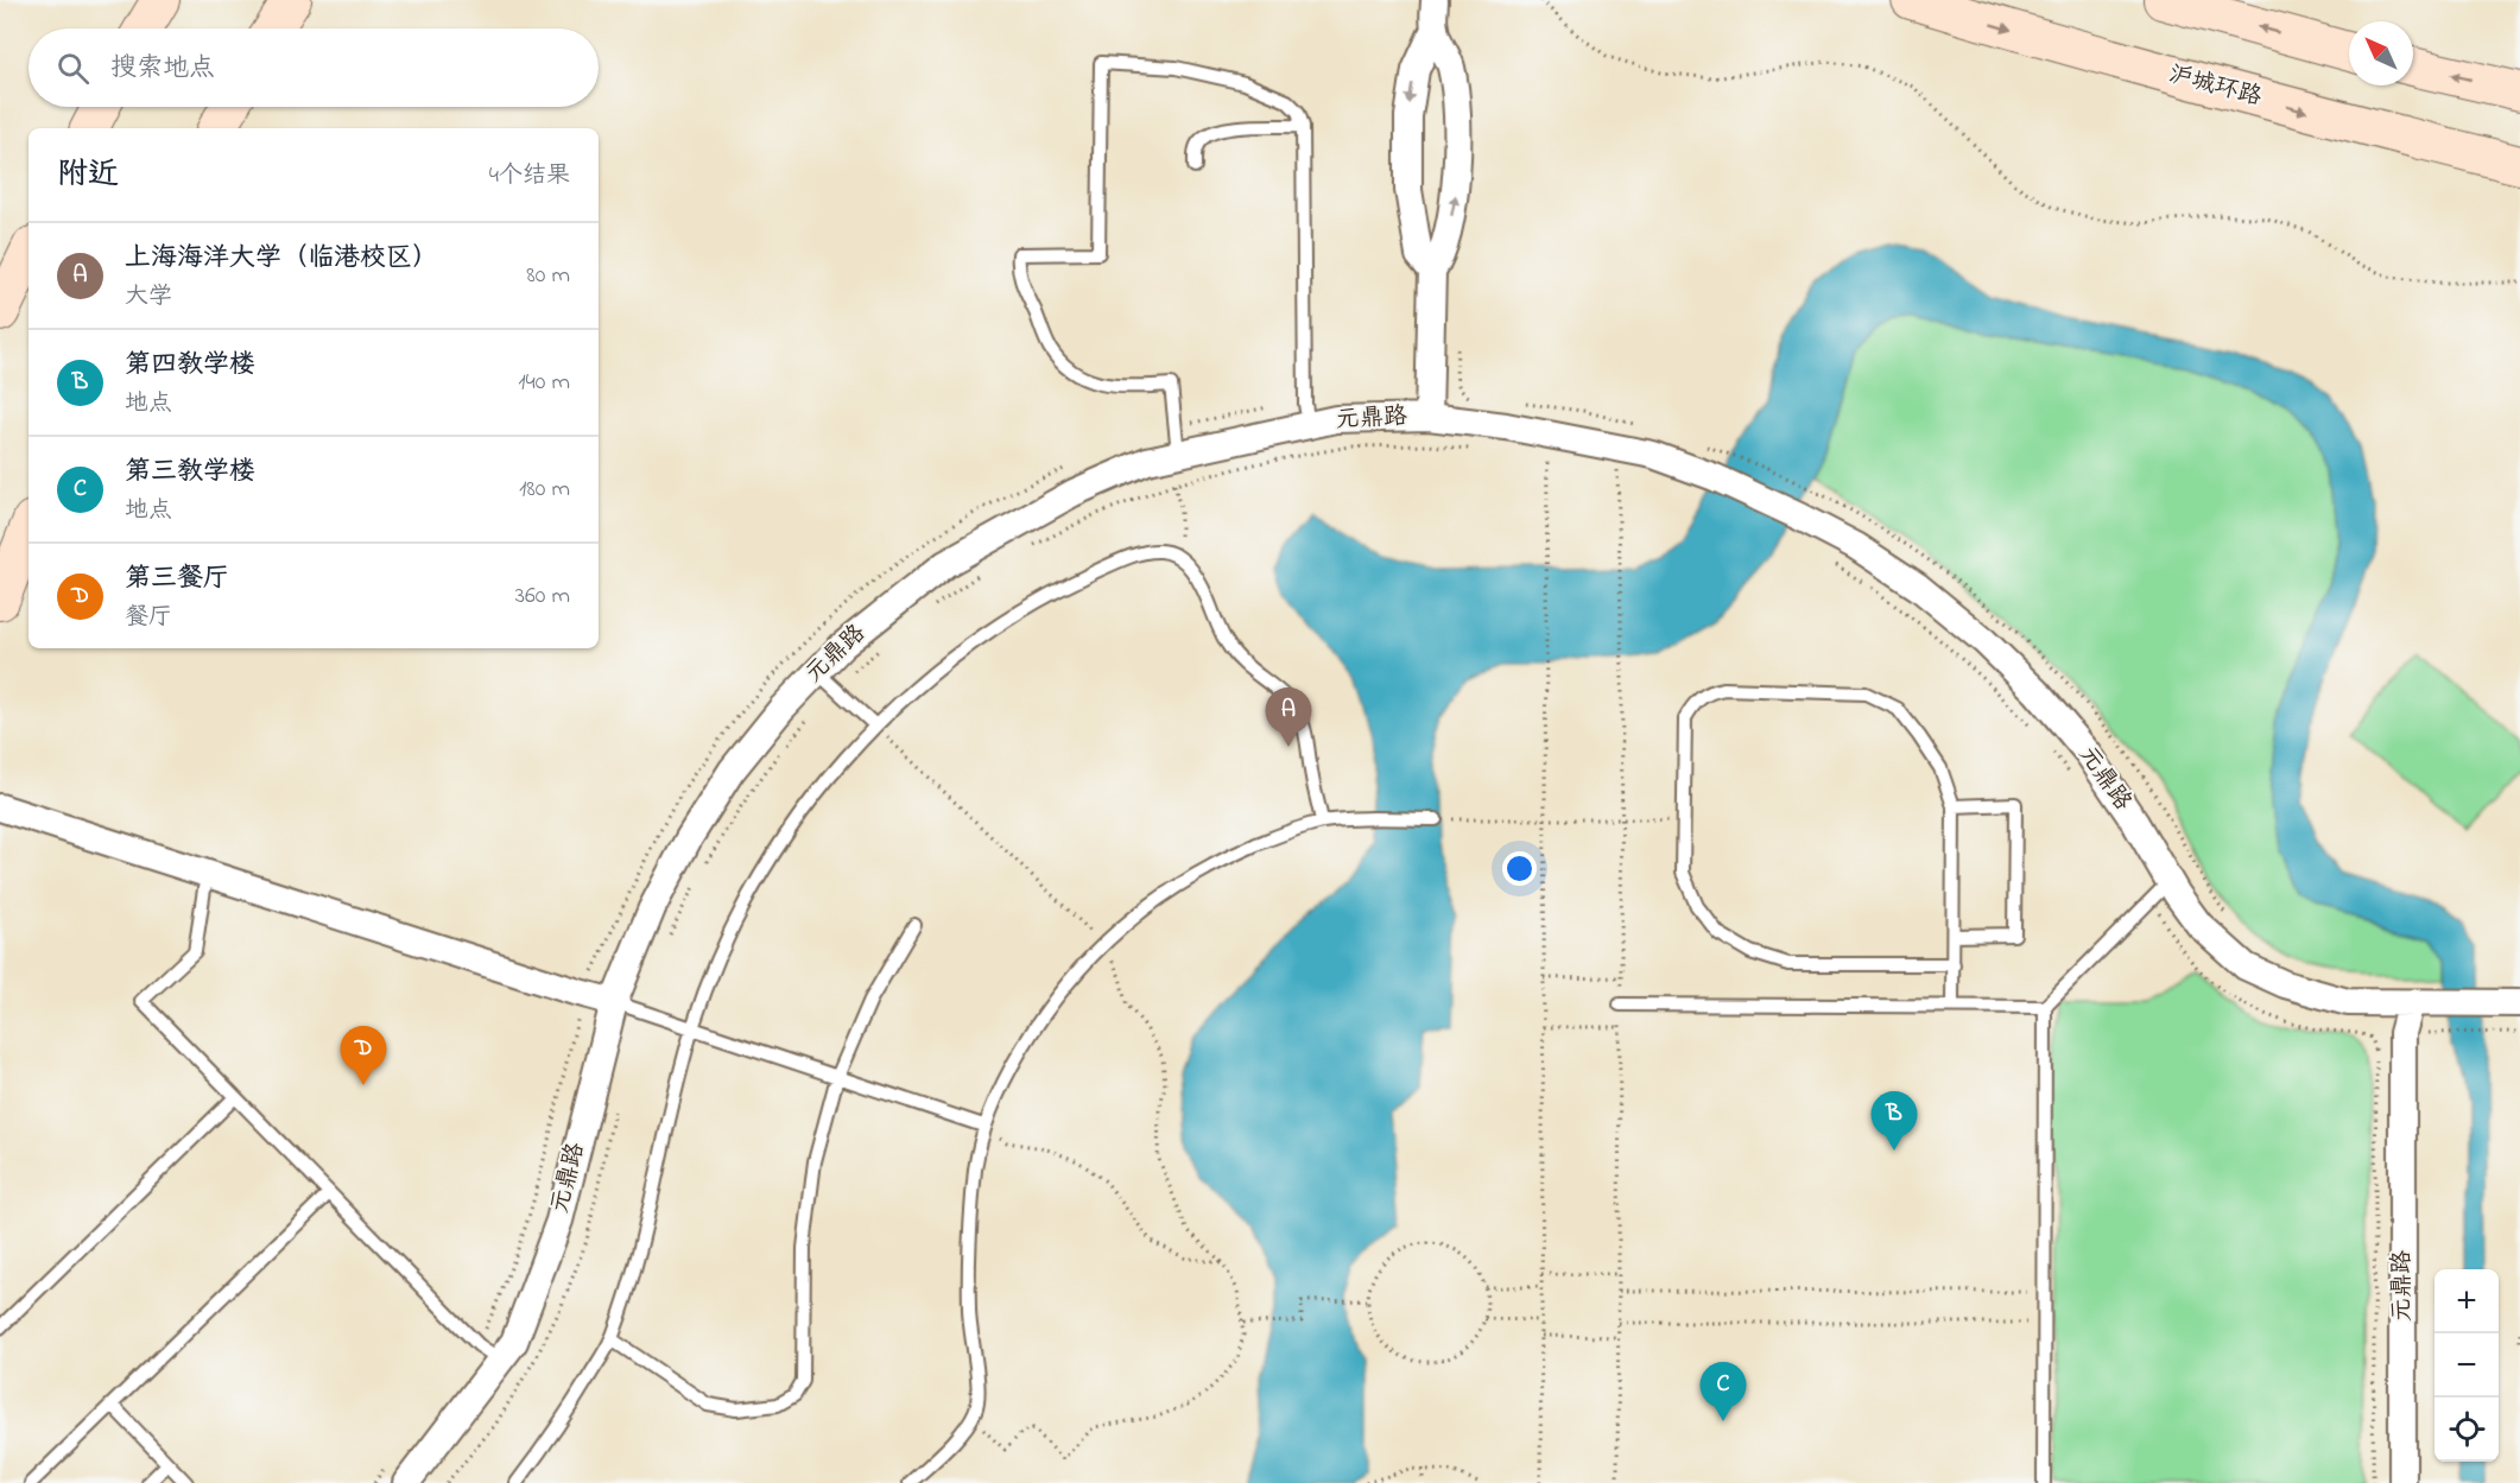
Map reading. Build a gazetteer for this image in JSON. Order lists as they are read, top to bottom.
{
  "streets": {
    "main road": ["沪城环路"],
    "street": ["元鼎路"]
  },
  "north": "top left",
  "page": {
    "search": "搜索地点",
    "heading": ["附近", "4个结果"],
    "list": [
      {
        "mark": "A",
        "name": "上海海洋大学（临港校区）",
        "note": "大学",
        "value": "80 m"
      },
      {
        "mark": "B",
        "name": "第四教学楼",
        "note": "地点",
        "value": "140 m"
      },
      {
        "mark": "C",
        "name": "第三教学楼",
        "note": "地点",
        "value": "180 m"
      },
      {
        "mark": "D",
        "name": "第三餐厅",
        "note": "餐厅",
        "value": "360 m"
      }
    ],
    "pins": [
      "A",
      "D",
      "B",
      "C"
    ],
    "map_buttons": ["+", "−"]
  }
}
